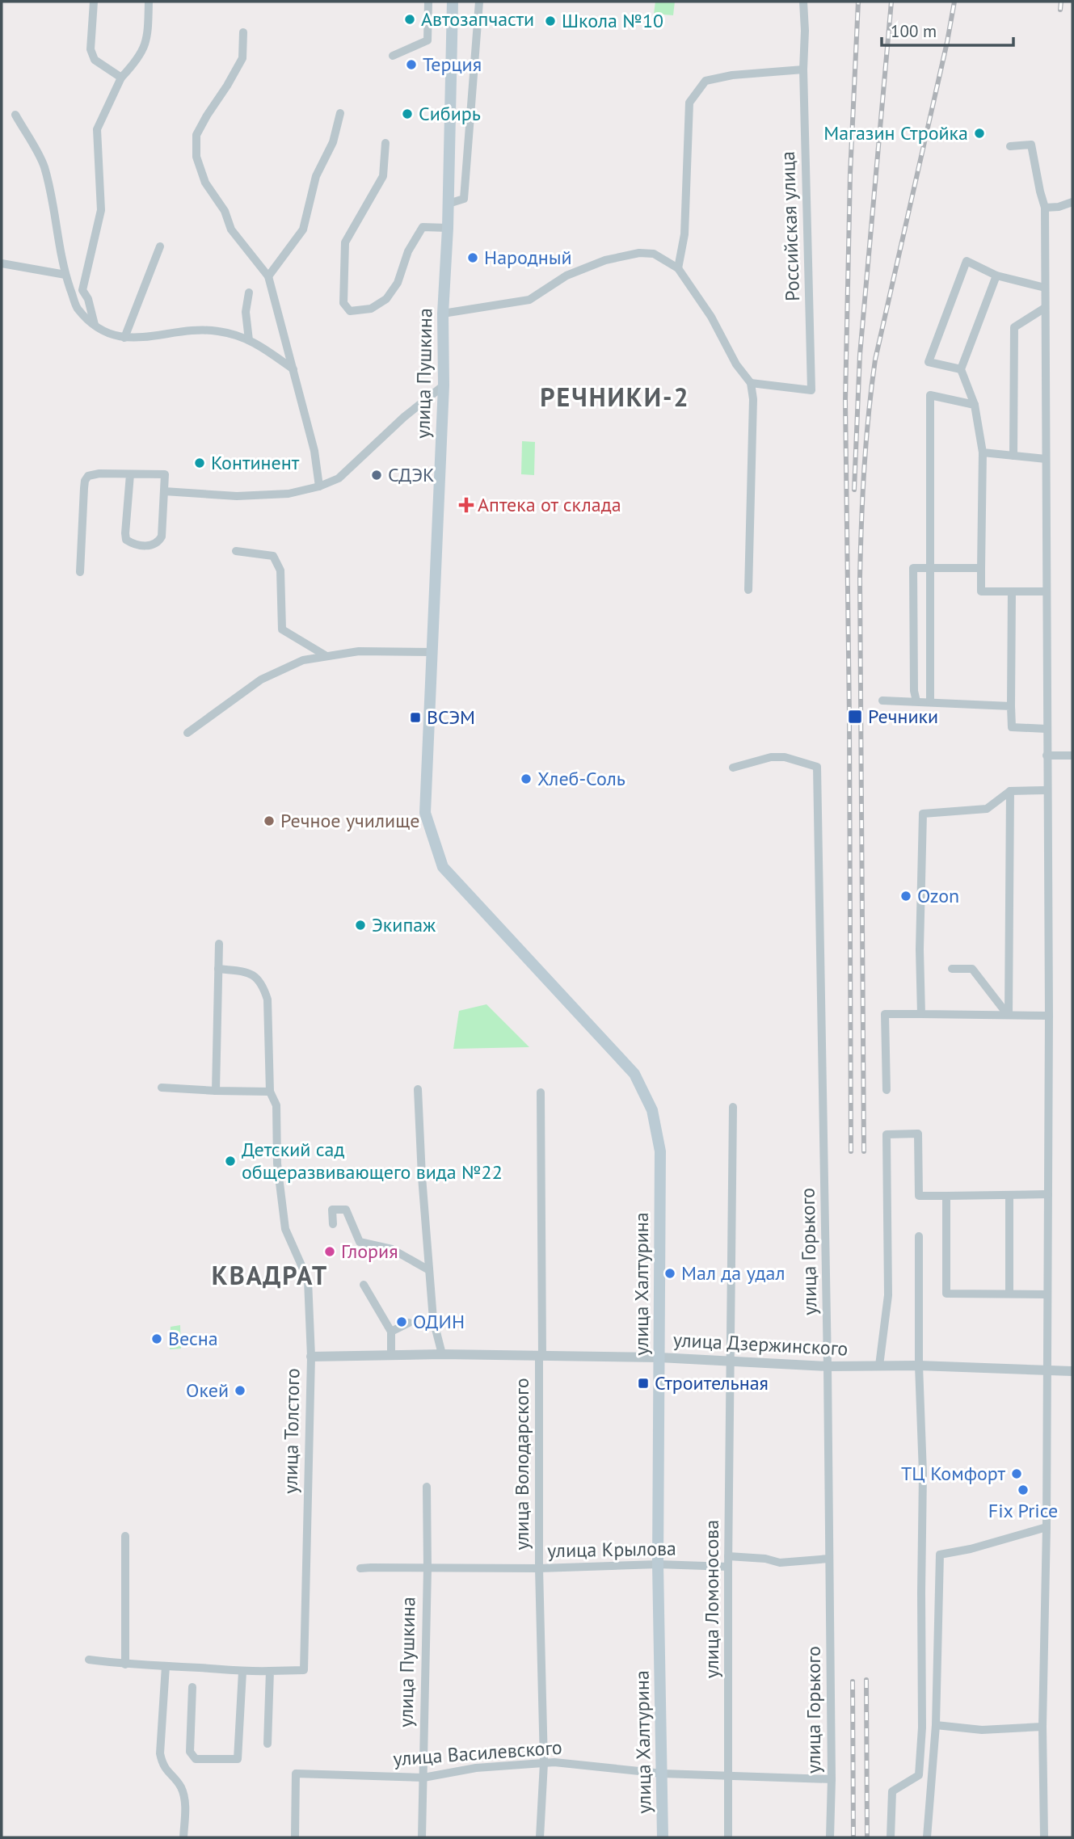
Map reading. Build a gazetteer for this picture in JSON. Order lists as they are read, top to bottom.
{
  "streets": {
    "main road": ["улица Пушкина", "улица Халтурина"],
    "street": [
      "Российская улица",
      "улица Горького",
      "улица Дзержинского",
      "улица Толстого",
      "улица Володарского",
      "улица Крылова",
      "улица Ломоносова",
      "улица Василевского"
    ]
  },
  "crossings": [
    ["улица Пушкина", "улица Халтурина"],
    ["улица Пушкина", "улица Крылова"],
    ["улица Пушкина", "улица Василевского"],
    ["улица Горького", "улица Дзержинского"],
    ["улица Горького", "улица Василевского"],
    ["улица Халтурина", "улица Дзержинского"],
    ["улица Халтурина", "улица Крылова"],
    ["улица Халтурина", "улица Василевского"],
    ["улица Дзержинского", "улица Толстого"],
    ["улица Дзержинского", "улица Володарского"],
    ["улица Дзержинского", "улица Ломоносова"],
    ["улица Володарского", "улица Крылова"],
    ["улица Володарского", "улица Василевского"],
    ["улица Крылова", "улица Ломоносова"],
    ["улица Ломоносова", "улица Василевского"]
  ],
  "districts": ["РЕЧНИКИ-2", "КВАДРАТ"],
  "places": {
    "other": [
      "Автозапчасти",
      "Школа №10",
      "Терция",
      "Сибирь",
      "Магазин Стройка",
      "Народный",
      "Континент",
      "СДЭК",
      "Хлеб-Соль",
      "Речное училище",
      "Ozon",
      "Экипаж",
      "Детский сад общеразвивающего вида №22",
      "Глория",
      "Мал да удал",
      "ОДИН",
      "Весна",
      "Окей",
      "ТЦ Комфорт",
      "Fix Price"
    ],
    "health": ["Аптека от склада"],
    "transit": ["Речники", "ВСЭМ", "Строительная"]
  },
  "scale_bar": "100 m"
}
